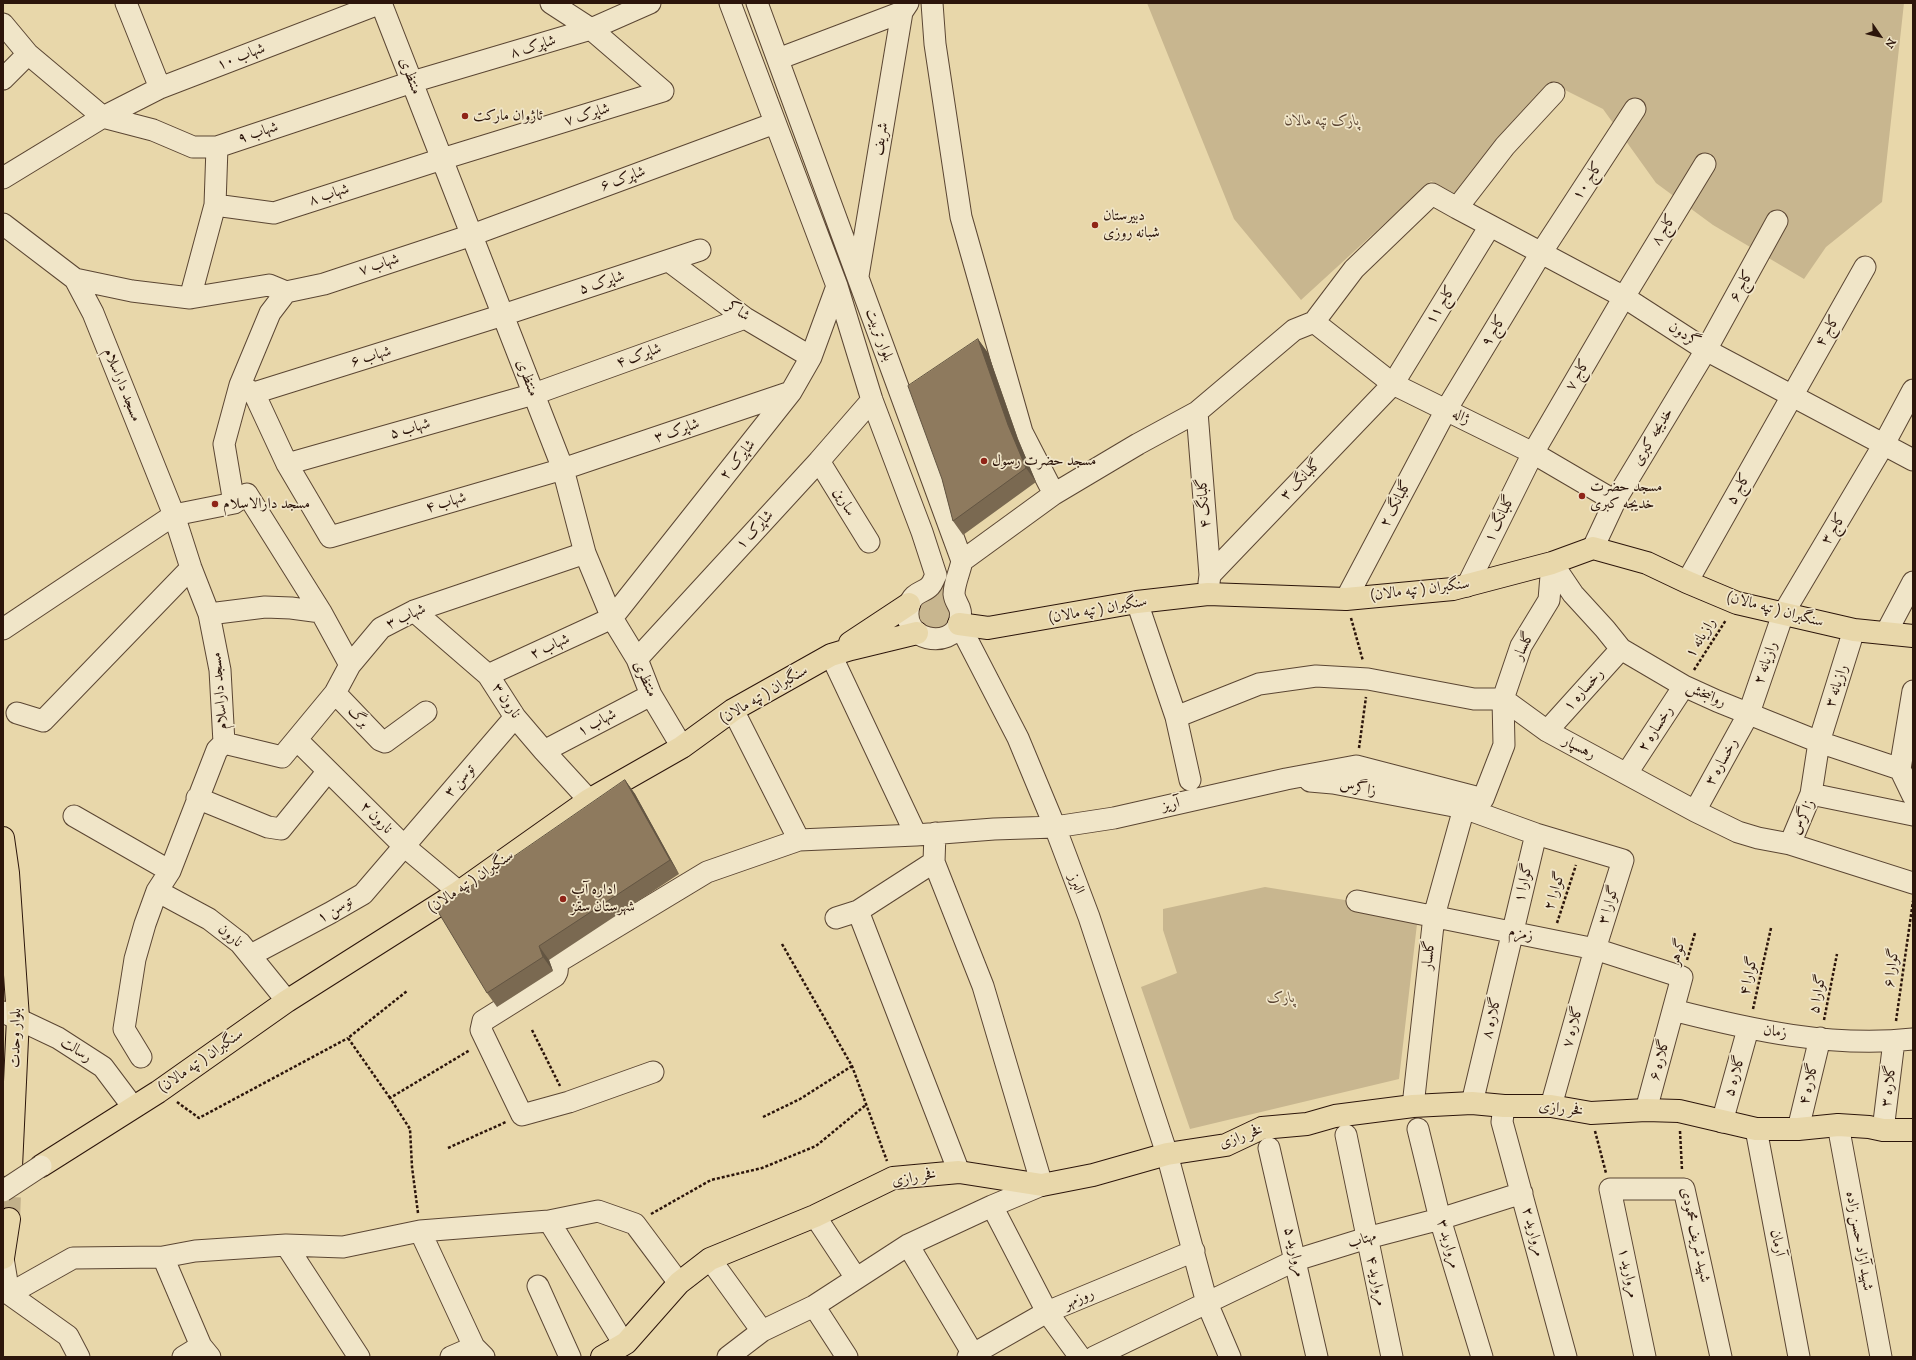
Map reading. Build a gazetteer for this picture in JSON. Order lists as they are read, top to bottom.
{
  "streets": {
    "main road": ["سنگبران ( تپه مالان)", "بلوار وحدت", "فخر رازی"],
    "street": [
      "شاپرک ۸",
      "شهاب ۱۰",
      "منتظری",
      "شاپرک ۷",
      "شهاب ۹",
      "شریف",
      "شاپرک ۶",
      "کاج ۱۰",
      "شهاب ۸",
      "کاج ۸",
      "شهاب ۷",
      "شاپرک ۵",
      "کاج ۶",
      "کاج ۱۱",
      "شاکر",
      "کاج ۹",
      "کاج ۴",
      "بلوار تربیت",
      "گردون",
      "شاپرک ۴",
      "شهاب ۶",
      "کاج ۷",
      "مسجد داراسلام",
      "ژاله",
      "شهاب ۵",
      "شاپرک ۳",
      "خدیجه کبری",
      "شاپرک ۲",
      "گلبانگ ۳",
      "کاج ۵",
      "سارین",
      "شهاب ۴",
      "گلبانگ ۴",
      "گلبانگ ۲",
      "گلبانگ ۱",
      "کاج ۳",
      "شاپرک ۱",
      "شهاب ۳",
      "گلسار",
      "شهاب ۲",
      "رازیانه ۲",
      "رازیانه ۳",
      "رخساره ۱",
      "روانبخش",
      "نارون ۳",
      "برگ",
      "شهاب ۱",
      "رخساره ۲",
      "رهسپار",
      "رخساره ۳",
      "توسن ۳",
      "زاگرس",
      "آریز",
      "نارون ۲",
      "گوارا ۱",
      "البرز",
      "گوارا ۳",
      "توسن ۱",
      "زمزم",
      "نارون",
      "گلاره ۸",
      "گلاره ۷",
      "زمان",
      "رسالت",
      "گلاره ۶",
      "گلاره ۵",
      "گلاره ۴",
      "گلاره ۳",
      "مروارید ۲",
      "شهید شریف محمودی",
      "مهتاب",
      "شهید آزاد حسن زاده",
      "آرمان",
      "مرواربد ۳",
      "مروارید ۵",
      "مروارید ۱",
      "مروارید ۴",
      "روزمهر"
    ],
    "path": [
      "رازیانه ۱",
      "گوارا ۲",
      "گوهر",
      "گوارا ۶",
      "گوارا ۴",
      "گوارا ۵"
    ]
  },
  "crossings": [
    ["شاپرک ۸", "منتظری"],
    ["شاپرک ۸", "شاپرک ۷"],
    ["شاپرک ۸", "شهاب ۹"],
    ["شهاب ۱۰", "منتظری"],
    ["شهاب ۱۰", "شهاب ۹"],
    ["منتظری", "شاپرک ۷"],
    ["منتظری", "شهاب ۹"],
    ["منتظری", "شاپرک ۶"],
    ["منتظری", "شهاب ۸"],
    ["منتظری", "شهاب ۷"],
    ["منتظری", "شاپرک ۵"],
    ["منتظری", "شاپرک ۴"],
    ["منتظری", "شهاب ۶"],
    ["منتظری", "شهاب ۵"],
    ["منتظری", "شاپرک ۳"],
    ["منتظری", "شاپرک ۲"],
    ["منتظری", "شهاب ۴"],
    ["منتظری", "شاپرک ۱"],
    ["منتظری", "سنگبران ( تپه مالان)"],
    ["منتظری", "شهاب ۳"],
    ["منتظری", "شهاب ۲"],
    ["منتظری", "شهاب ۱"],
    ["شاپرک ۷", "شهاب ۸"],
    ["شریف", "بلوار تربیت"],
    ["شاپرک ۶", "شهاب ۷"],
    ["شاپرک ۶", "بلوار تربیت"],
    ["کاج ۱۰", "کاج ۹"],
    ["کاج ۱۰", "گردون"],
    ["کاج ۸", "گردون"],
    ["کاج ۸", "کاج ۷"],
    ["شاپرک ۵", "شاکر"],
    ["شاپرک ۵", "شهاب ۶"],
    ["کاج ۶", "گردون"],
    ["کاج ۶", "خدیجه کبری"],
    ["کاج ۱۱", "گردون"],
    ["کاج ۱۱", "ژاله"],
    ["کاج ۱۱", "گلبانگ ۳"],
    ["شاکر", "شاپرک ۴"],
    ["شاکر", "شاپرک ۲"],
    ["کاج ۹", "گردون"],
    ["کاج ۹", "ژاله"],
    ["کاج ۹", "گلبانگ ۲"],
    ["کاج ۴", "گردون"],
    ["کاج ۴", "کاج ۵"],
    ["بلوار تربیت", "شاپرک ۲"],
    ["بلوار تربیت", "شاپرک ۱"],
    ["بلوار تربیت", "سنگبران ( تپه مالان)"],
    ["بلوار تربیت", "البرز"],
    ["گردون", "کاج ۷"],
    ["گردون", "ژاله"],
    ["گردون", "خدیجه کبری"],
    ["گردون", "کاج ۵"],
    ["گردون", "کاج ۳"],
    ["شاپرک ۴", "شهاب ۵"],
    ["کاج ۷", "ژاله"],
    ["کاج ۷", "گلبانگ ۱"],
    ["مسجد داراسلام", "شهاب ۳"],
    ["مسجد داراسلام", "نارون"],
    ["ژاله", "خدیجه کبری"],
    ["ژاله", "گلبانگ ۳"],
    ["ژاله", "گلبانگ ۲"],
    ["ژاله", "گلبانگ ۱"],
    ["شهاب ۵", "شهاب ۴"],
    ["شاپرک ۳", "شاپرک ۲"],
    ["شاپرک ۳", "شهاب ۴"],
    ["خدیجه کبری", "سنگبران ( تپه مالان)"],
    ["شاپرک ۲", "شهاب ۲"],
    ["گلبانگ ۳", "گلبانگ ۴"],
    ["گلبانگ ۳", "سنگبران ( تپه مالان)"],
    ["کاج ۵", "سنگبران ( تپه مالان)"],
    ["سارین", "شاپرک ۱"],
    ["گلبانگ ۴", "سنگبران ( تپه مالان)"],
    ["گلبانگ ۲", "سنگبران ( تپه مالان)"],
    ["گلبانگ ۱", "سنگبران ( تپه مالان)"],
    ["کاج ۳", "سنگبران ( تپه مالان)"],
    ["کاج ۳", "رازیانه ۲"],
    ["سنگبران ( تپه مالان)", "رازیانه ۱"],
    ["سنگبران ( تپه مالان)", "گلسار"],
    ["سنگبران ( تپه مالان)", "رازیانه ۲"],
    ["سنگبران ( تپه مالان)", "رازیانه ۳"],
    ["سنگبران ( تپه مالان)", "روانبخش"],
    ["سنگبران ( تپه مالان)", "نارون ۳"],
    ["سنگبران ( تپه مالان)", "نارون ۲"],
    ["سنگبران ( تپه مالان)", "البرز"],
    ["سنگبران ( تپه مالان)", "نارون"],
    ["سنگبران ( تپه مالان)", "رسالت"],
    ["شهاب ۳", "نارون ۳"],
    ["شهاب ۳", "برگ"],
    ["شهاب ۳", "نارون ۲"],
    ["رازیانه ۱", "روانبخش"],
    ["رازیانه ۱", "رخساره ۲"],
    ["گلسار", "روانبخش"],
    ["گلسار", "رهسپار"],
    ["گلسار", "زاگرس"],
    ["گلسار", "زمزم"],
    ["گلسار", "فخر رازی"],
    ["شهاب ۲", "نارون ۳"],
    ["رازیانه ۲", "روانبخش"],
    ["رازیانه ۲", "رخساره ۳"],
    ["رازیانه ۳", "روانبخش"],
    ["رازیانه ۳", "زاگرس"],
    ["رخساره ۱", "روانبخش"],
    ["رخساره ۱", "رهسپار"],
    ["روانبخش", "رخساره ۲"],
    ["روانبخش", "رخساره ۳"],
    ["نارون ۳", "شهاب ۱"],
    ["نارون ۳", "توسن ۳"],
    ["رخساره ۲", "رهسپار"],
    ["رهسپار", "زاگرس"],
    ["رخساره ۳", "زاگرس"],
    ["توسن ۳", "نارون ۲"],
    ["توسن ۳", "توسن ۱"],
    ["زاگرس", "آریز"],
    ["زاگرس", "گوارا ۱"],
    ["زاگرس", "گوارا ۲"],
    ["زاگرس", "گوارا ۳"],
    ["آریز", "البرز"],
    ["نارون ۲", "توسن ۱"],
    ["گوارا ۱", "زمزم"],
    ["گوارا ۱", "گلاره ۸"],
    ["البرز", "فخر رازی"],
    ["البرز", "مهتاب"],
    ["البرز", "روزمهر"],
    ["گوارا ۲", "زمزم"],
    ["گوارا ۳", "زمزم"],
    ["گوارا ۳", "گلاره ۷"],
    ["توسن ۱", "نارون"],
    ["زمزم", "گوهر"],
    ["زمزم", "گلاره ۸"],
    ["زمزم", "گلاره ۷"],
    ["گوارا ۶", "زمان"],
    ["گوارا ۶", "گلاره ۳"],
    ["گوارا ۴", "زمان"],
    ["گوارا ۴", "گلاره ۵"],
    ["گوارا ۵", "زمان"],
    ["گوارا ۵", "گلاره ۴"],
    ["گلاره ۸", "فخر رازی"],
    ["گلاره ۷", "فخر رازی"],
    ["زمان", "گلاره ۶"],
    ["زمان", "گلاره ۵"],
    ["زمان", "گلاره ۴"],
    ["زمان", "گلاره ۳"],
    ["بلوار وحدت", "رسالت"],
    ["گلاره ۶", "فخر رازی"],
    ["گلاره ۵", "فخر رازی"],
    ["گلاره ۴", "فخر رازی"],
    ["گلاره ۳", "فخر رازی"],
    ["فخر رازی", "مروارید ۲"],
    ["فخر رازی", "شهید شریف محمودی"],
    ["فخر رازی", "شهید آزاد حسن زاده"],
    ["فخر رازی", "آرمان"],
    ["مروارید ۲", "مهتاب"],
    ["مهتاب", "مرواربد ۳"],
    ["مهتاب", "مروارید ۵"],
    ["مهتاب", "مروارید ۴"]
  ],
  "parks": ["پارک تپه مالان", "پارک"],
  "places": [
    "ئاژوان مارکت",
    "دبیرستان شبانه روزی",
    "مسجد حضرت رسول",
    "مسجد حضرت خدیجه کبری",
    "مسجد دارالاسلام",
    "اداره آب شهرستان سقز"
  ],
  "north": "bottom right"
}
